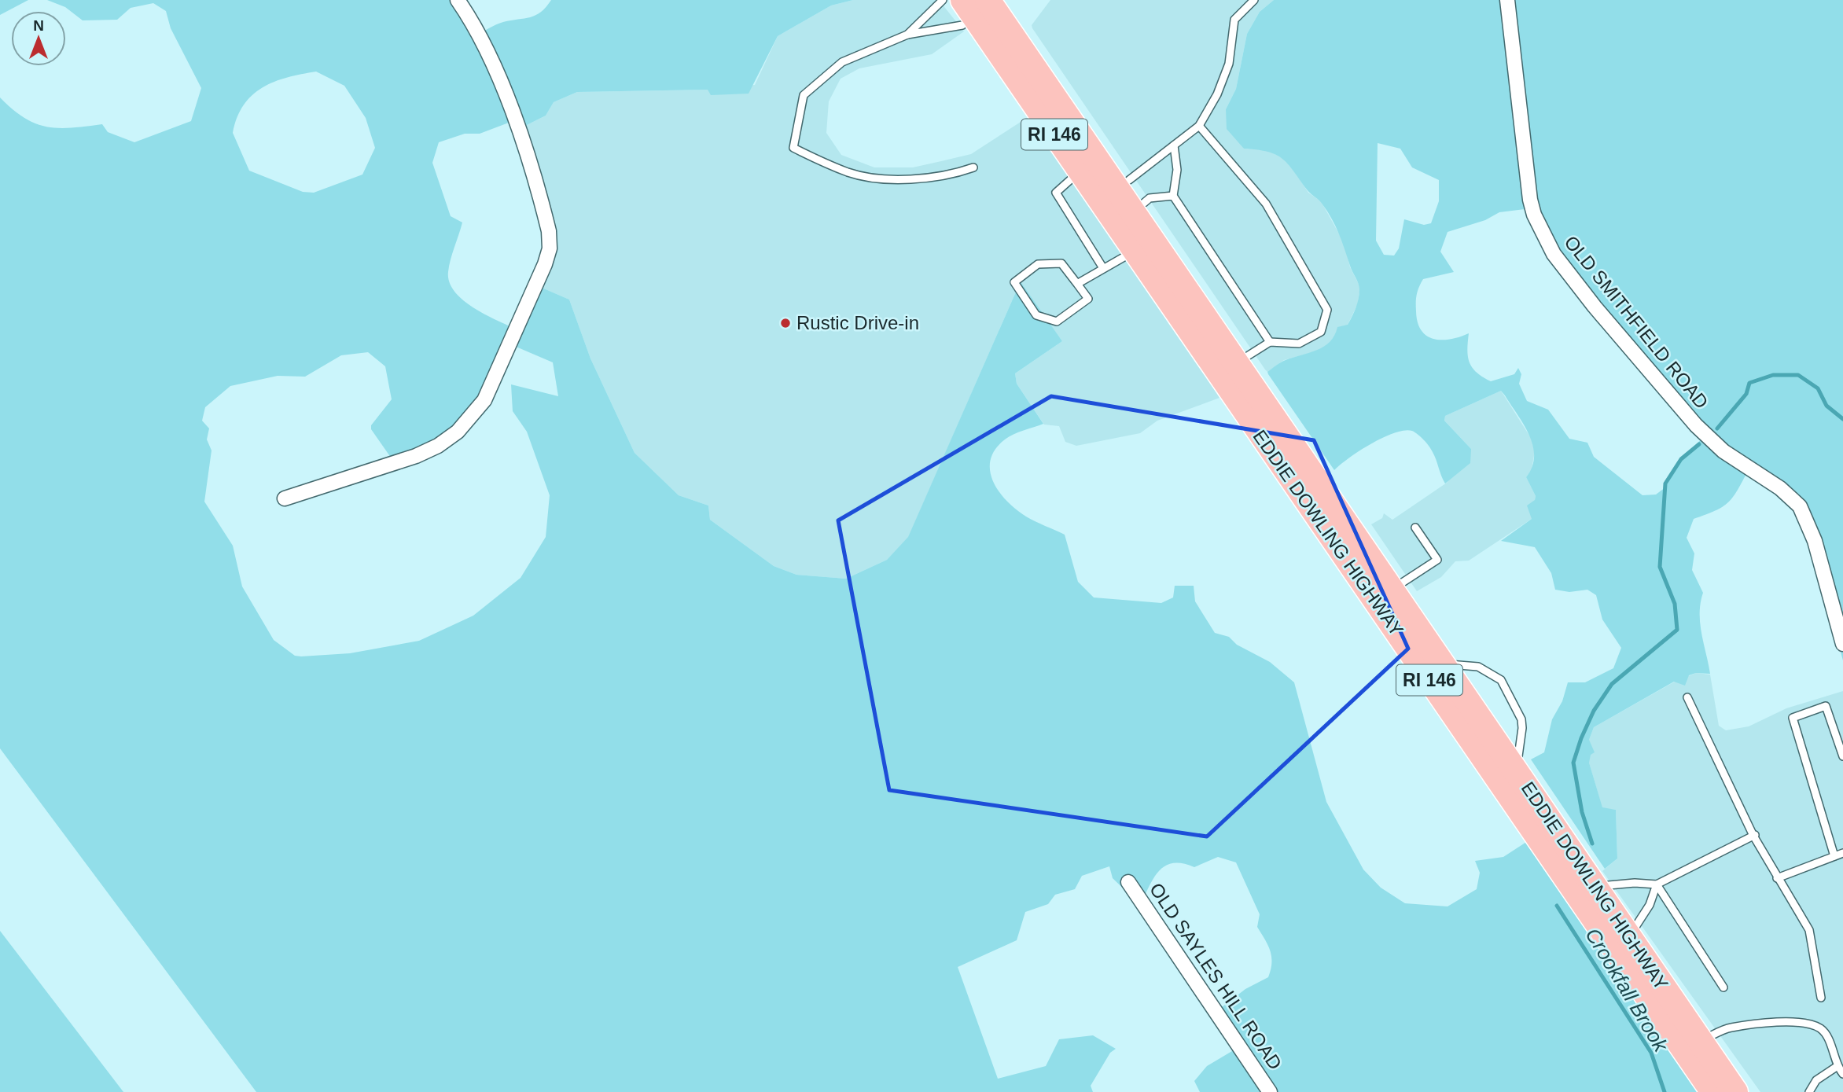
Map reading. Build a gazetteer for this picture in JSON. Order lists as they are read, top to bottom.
{
  "streets": {
    "highway": ["RI 146", "EDDIE DOWLING HIGHWAY"],
    "street": ["OLD SMITHFIELD ROAD", "OLD SAYLES HILL ROAD"]
  },
  "water": ["Crookfall Brook"],
  "places": ["Rustic Drive-in"],
  "north": "top"
}
